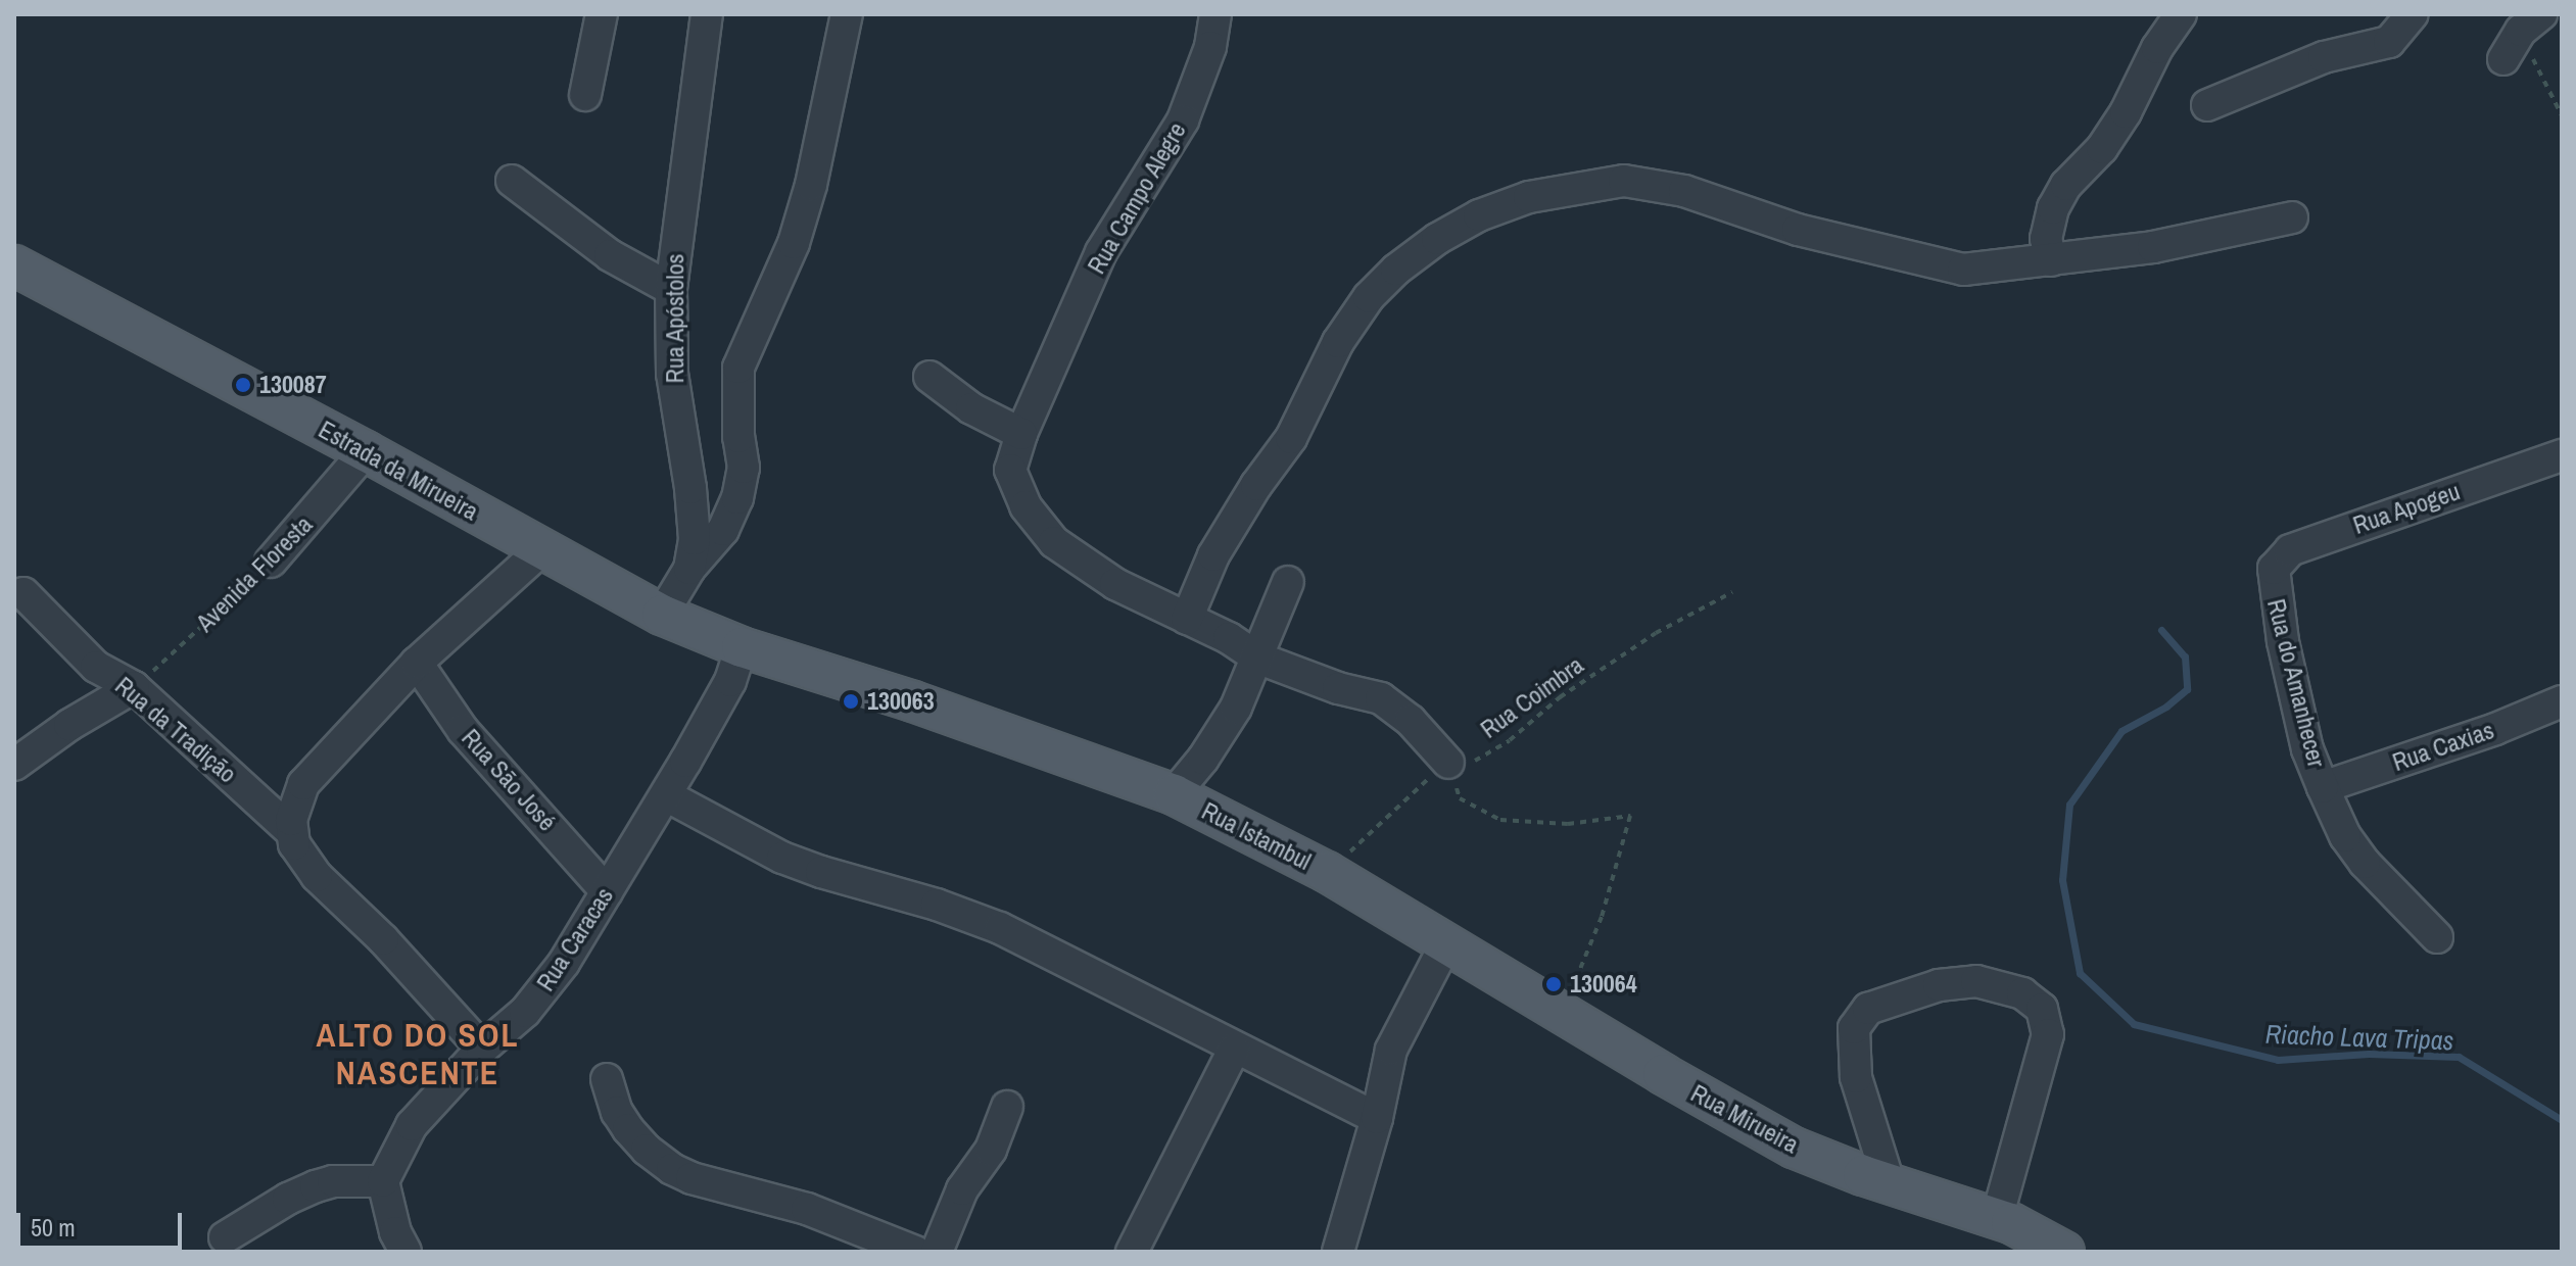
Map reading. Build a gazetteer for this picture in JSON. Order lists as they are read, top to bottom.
{
  "streets": {
    "main road": ["Estrada da Mirueira", "Rua Istambul", "Rua Mirueira"],
    "street": [
      "Rua Campo Alegre",
      "Rua Apóstolos",
      "Rua Apogeu",
      "Avenida Floresta",
      "Rua do Amanhecer",
      "Rua da Tradição",
      "Rua Caxias",
      "Rua São José",
      "Rua Caracas"
    ],
    "path": ["Rua Coimbra"]
  },
  "crossings": [
    ["Rua Apóstolos", "Estrada da Mirueira"],
    ["Estrada da Mirueira", "Avenida Floresta"],
    ["Estrada da Mirueira", "Rua Istambul"],
    ["Estrada da Mirueira", "Rua Caracas"],
    ["Rua Apogeu", "Rua do Amanhecer"],
    ["Avenida Floresta", "Rua da Tradição"],
    ["Rua do Amanhecer", "Rua Caxias"],
    ["Rua Coimbra", "Rua Istambul"],
    ["Rua da Tradição", "Rua Caracas"],
    ["Rua São José", "Rua Caracas"],
    ["Rua Istambul", "Rua Caracas"],
    ["Rua Istambul", "Rua Mirueira"]
  ],
  "districts": ["ALTO DO SOL NASCENTE"],
  "water": ["Riacho Lava Tripas"],
  "places": ["130087", "130063", "130064"],
  "scale_bar": "50 m"
}
